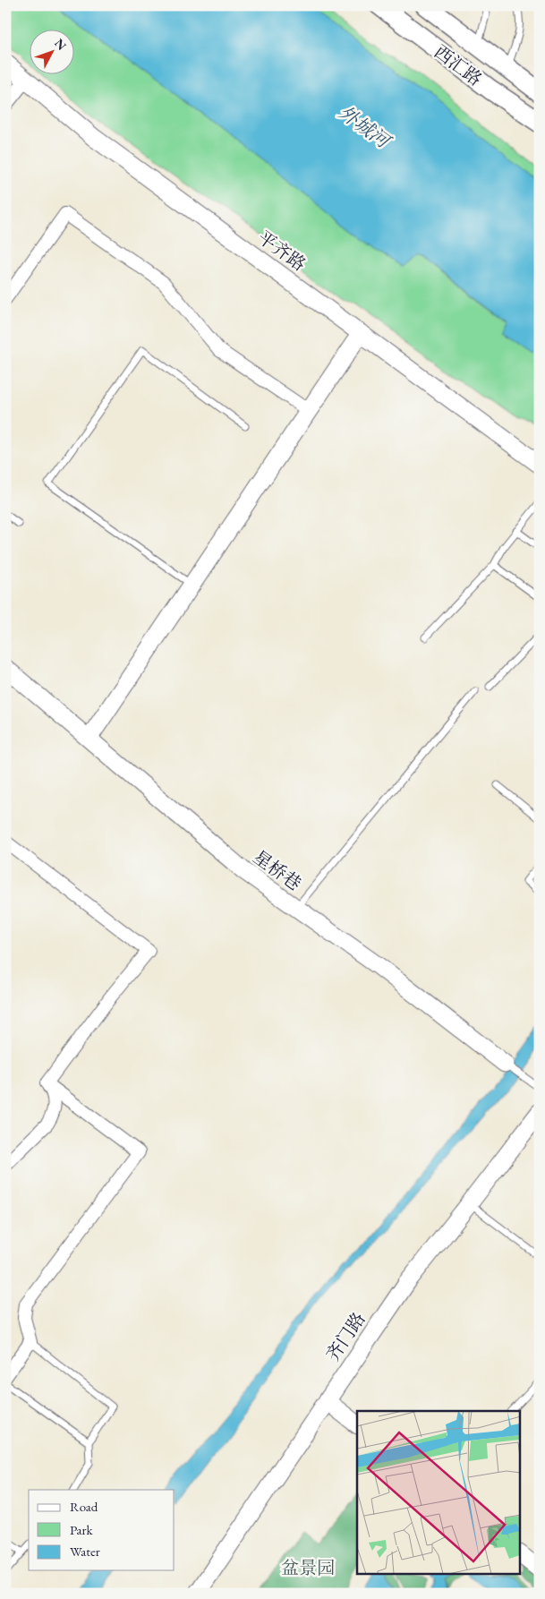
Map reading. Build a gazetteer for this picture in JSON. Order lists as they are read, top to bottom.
{
  "streets": {
    "main road": [
      "西汇路",
      "平齐路",
      "星桥巷",
      "齐门路"
    ]
  },
  "water": ["外城河"],
  "parks": ["盆景园"],
  "legend": ["Road", "Park", "Water"],
  "north": "top right"
}
